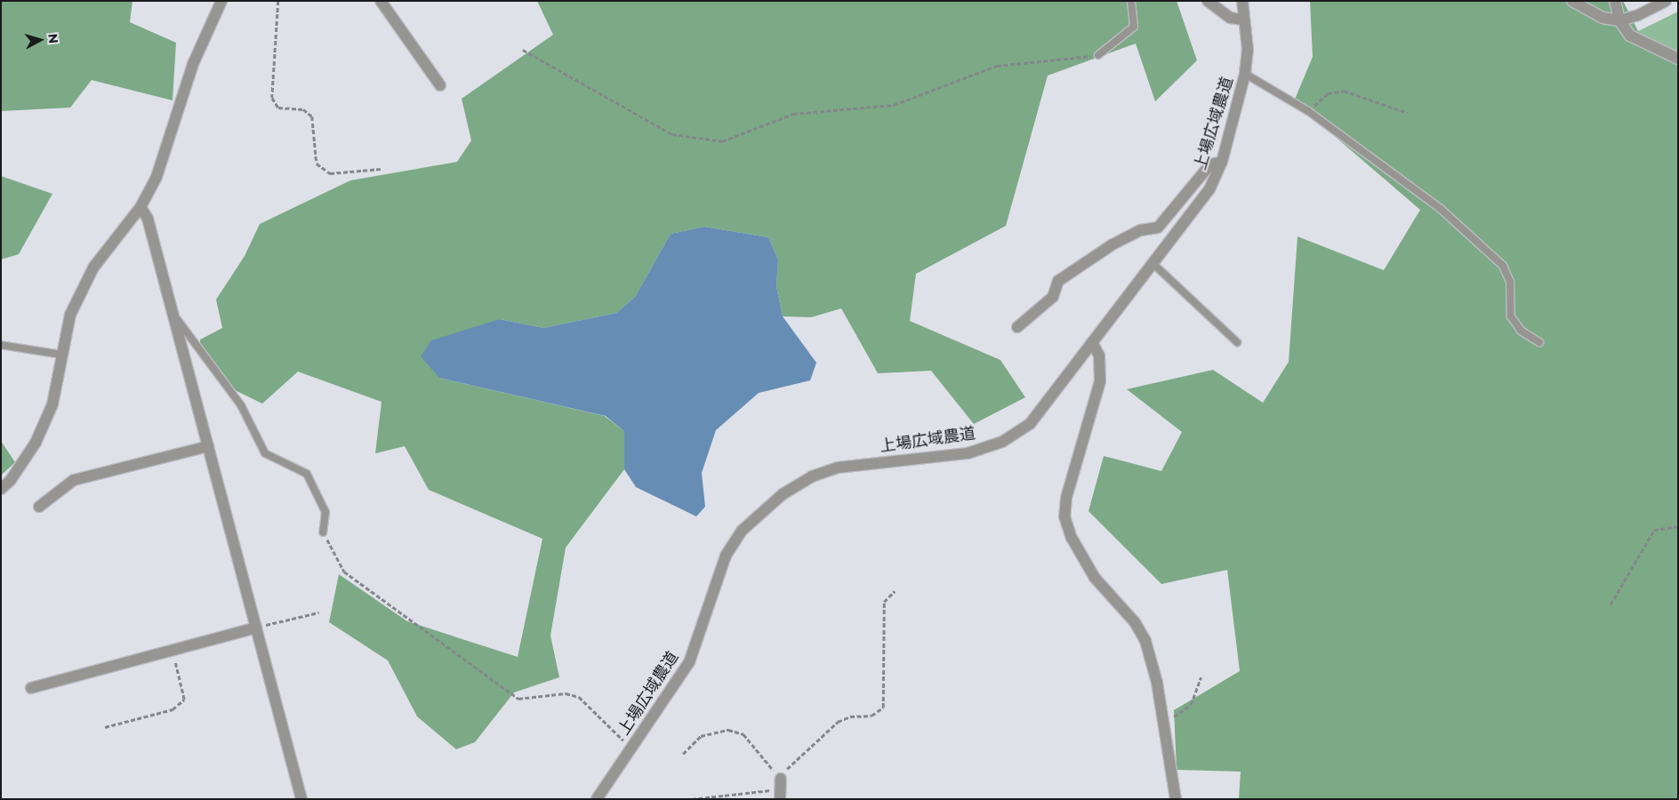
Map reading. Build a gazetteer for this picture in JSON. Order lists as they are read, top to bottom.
{
  "streets": {
    "street": ["上場広域農道"]
  },
  "north": "right"
}
